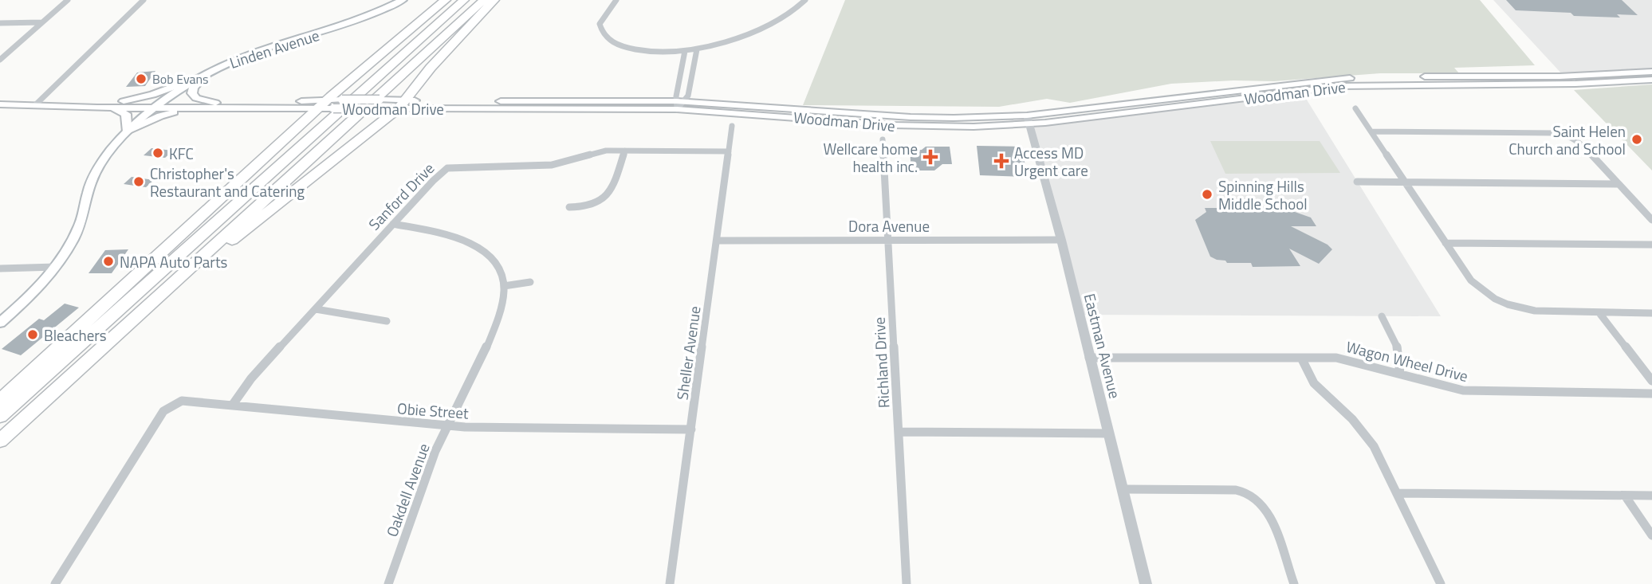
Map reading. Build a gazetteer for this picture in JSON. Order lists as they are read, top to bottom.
{
  "streets": {
    "main road": ["Linden Avenue", "Woodman Drive"],
    "street": [
      "Sanford Drive",
      "Dora Avenue",
      "Eastman Avenue",
      "Sheller Avenue",
      "Wagon Wheel Drive",
      "Richland Drive",
      "Obie Street",
      "Oakdell Avenue"
    ]
  },
  "crossings": [
    ["Linden Avenue", "Woodman Drive"],
    ["Woodman Drive", "Eastman Avenue"],
    ["Sanford Drive", "Sheller Avenue"],
    ["Sanford Drive", "Obie Street"],
    ["Sanford Drive", "Oakdell Avenue"],
    ["Dora Avenue", "Eastman Avenue"],
    ["Dora Avenue", "Sheller Avenue"],
    ["Dora Avenue", "Richland Drive"],
    ["Eastman Avenue", "Wagon Wheel Drive"],
    ["Sheller Avenue", "Obie Street"],
    ["Obie Street", "Oakdell Avenue"]
  ],
  "places": {
    "other": [
      "Bob Evans",
      "Saint Helen Church and School",
      "KFC",
      "Christopher's Restaurant and Catering",
      "Spinning Hills Middle School",
      "NAPA Auto Parts",
      "Bleachers"
    ],
    "health": ["Wellcare home health inc.", "Access MD Urgent care"]
  }
}
